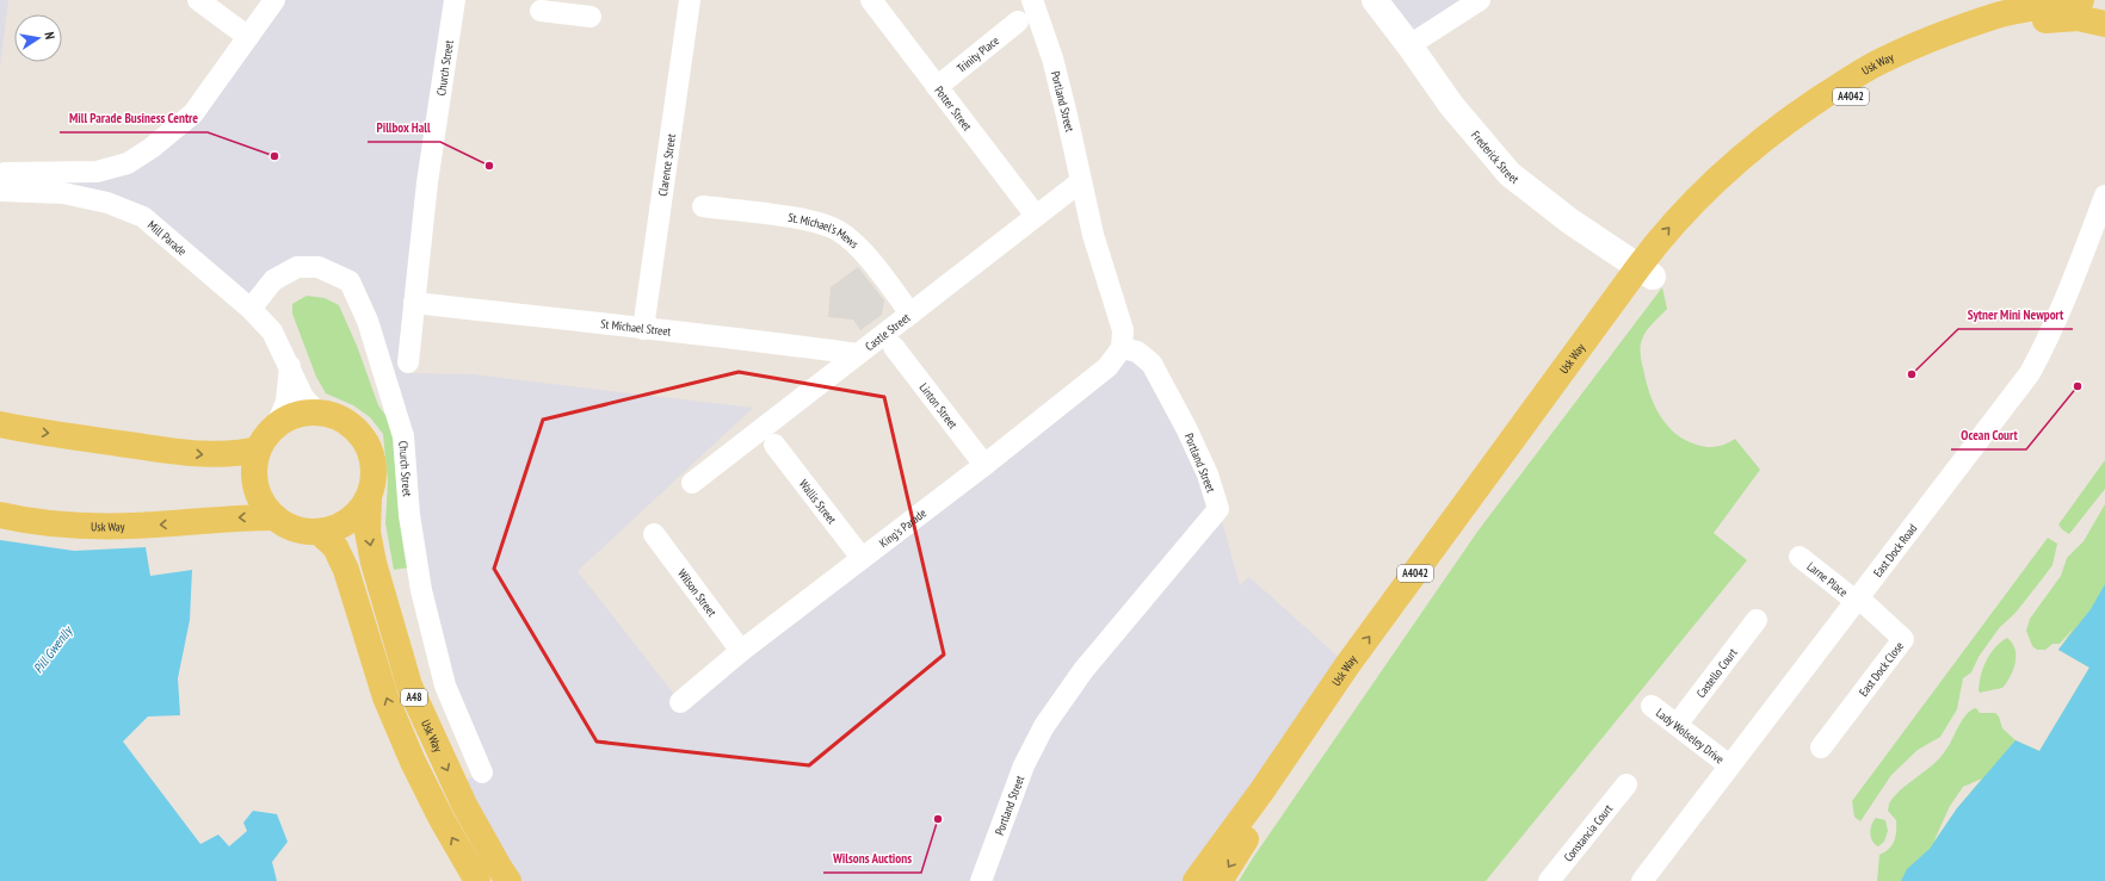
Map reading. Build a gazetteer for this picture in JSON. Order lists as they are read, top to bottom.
{
  "streets": {
    "main road": ["Usk Way", "A4042", "A48"],
    "street": [
      "Trinity Place",
      "Church Street",
      "Portland Street",
      "Potter Street",
      "Frederick Street",
      "Clarence Street",
      "St. Michael's Mews",
      "Mill Parade",
      "St Michael Street",
      "Castle Street",
      "Linton Street",
      "Wallis Street",
      "King's Parade",
      "East Dock Road",
      "Larne Place",
      "Wilson Street",
      "East Dock Close",
      "Castello Court",
      "Lady Wolseley Drive",
      "Constancia Court"
    ]
  },
  "crossings": [
    ["Trinity Place", "Portland Street"],
    ["Trinity Place", "Potter Street"],
    ["Usk Way", "Frederick Street"],
    ["Usk Way", "Mill Parade"],
    ["Usk Way", "A48"],
    ["Church Street", "Mill Parade"],
    ["Church Street", "St Michael Street"],
    ["Portland Street", "Castle Street"],
    ["Portland Street", "King's Parade"],
    ["Potter Street", "Castle Street"],
    ["Clarence Street", "St Michael Street"],
    ["St. Michael's Mews", "Castle Street"],
    ["Mill Parade", "A48"],
    ["St Michael Street", "Castle Street"],
    ["Linton Street", "King's Parade"],
    ["Wallis Street", "King's Parade"],
    ["King's Parade", "Wilson Street"],
    ["East Dock Road", "Larne Place"],
    ["East Dock Road", "East Dock Close"],
    ["East Dock Road", "Lady Wolseley Drive"],
    ["Larne Place", "East Dock Close"],
    ["Castello Court", "Lady Wolseley Drive"]
  ],
  "water": ["Pill Gwenlly"],
  "places": [
    "Mill Parade Business Centre",
    "Pillbox Hall",
    "Sytner Mini Newport",
    "Ocean Court",
    "Wilsons Auctions"
  ],
  "north": "right"
}
